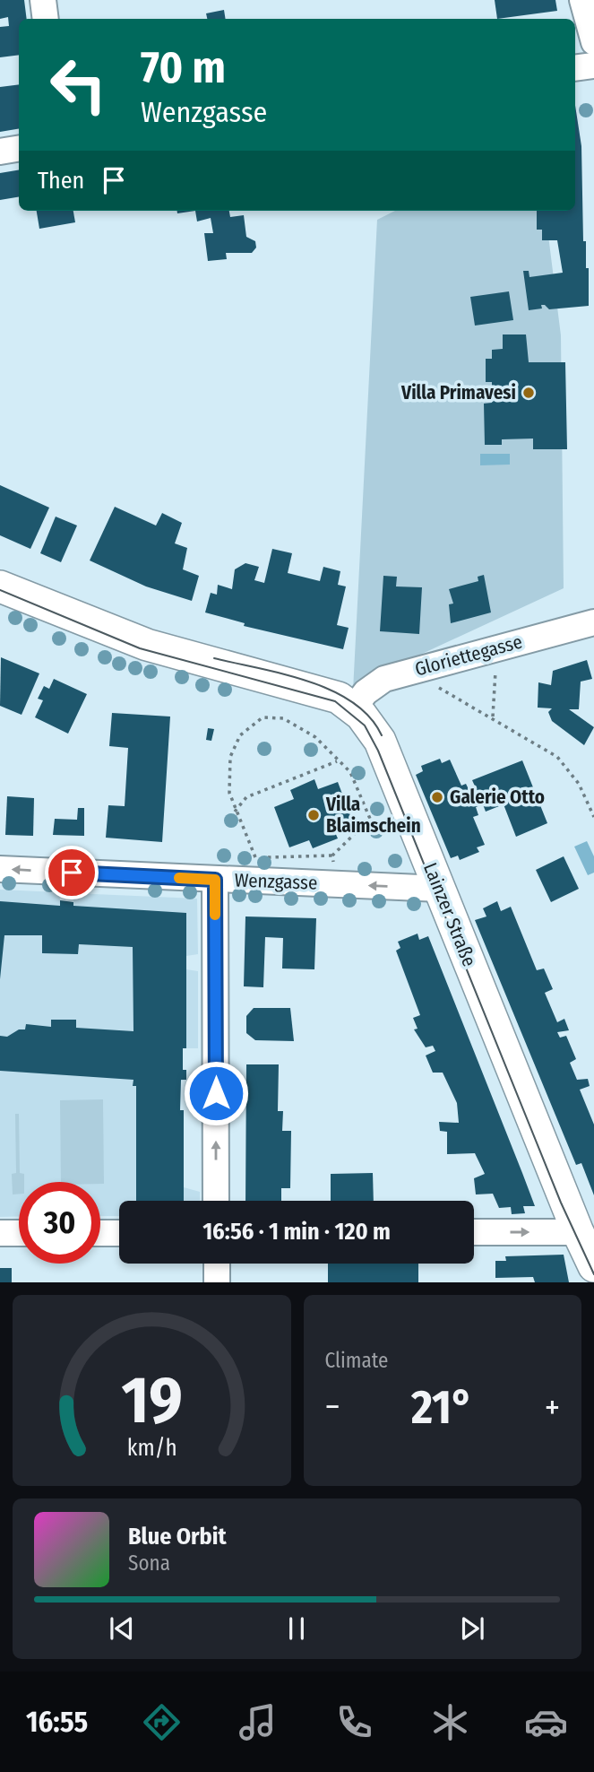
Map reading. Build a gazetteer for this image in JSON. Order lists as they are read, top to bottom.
{
  "streets": {
    "main road": ["Lainzer Straße"],
    "street": ["Gloriettegasse", "Wenzgasse"]
  },
  "crossings": [
    ["Gloriettegasse", "Lainzer Straße"],
    ["Wenzgasse", "Lainzer Straße"]
  ],
  "one_way": ["Wenzgasse"],
  "places": ["Villa Primavesi", "Galerie Otto", "Villa Blaimschein"],
  "page": {
    "turn": ["70 m", "Wenzgasse"],
    "then": "Then",
    "limit": "30",
    "trip": "16:56 · 1 min · 120 m",
    "tile": "Climate",
    "heat": ["−", "21°", "+"],
    "song": ["Blue Orbit", "Sona"],
    "tabs": "16:55",
    "gauge": ["19", "km/h"]
  }
}
